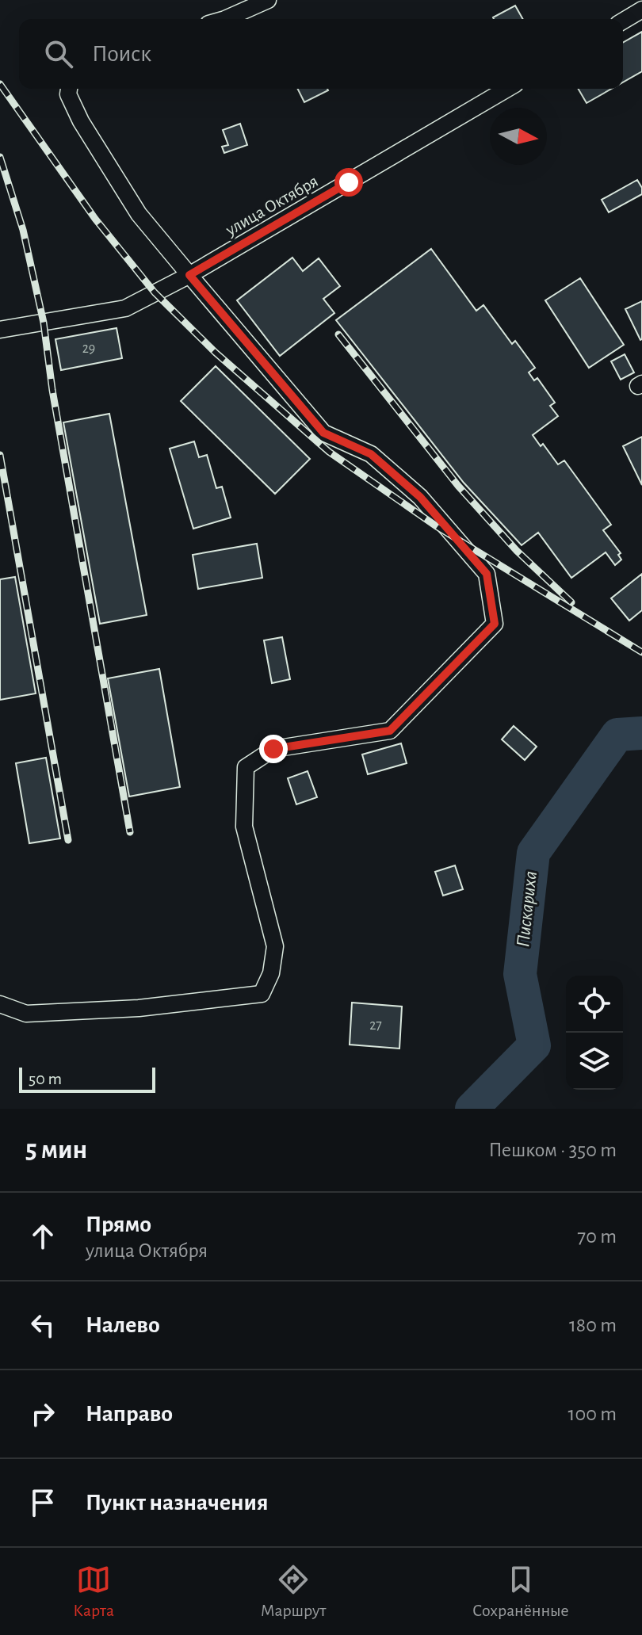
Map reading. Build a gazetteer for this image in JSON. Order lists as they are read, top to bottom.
{
  "streets": {
    "street": ["улица Октября"]
  },
  "water": ["Пискариха"],
  "house_numbers": ["29", "27"],
  "scale_bar": "50 m",
  "north": "right",
  "page": {
    "search": "Поиск",
    "scale": "50 m",
    "heading": ["5 мин", "Пешком · 350 m"],
    "list": [
      ["Прямо", "улица Октября", "70 m"],
      ["Налево", "180 m"],
      ["Направо", "100 m"],
      "Пункт назначения"
    ],
    "nav": ["Карта", "Маршрут", "Сохранённые"]
  }
}
